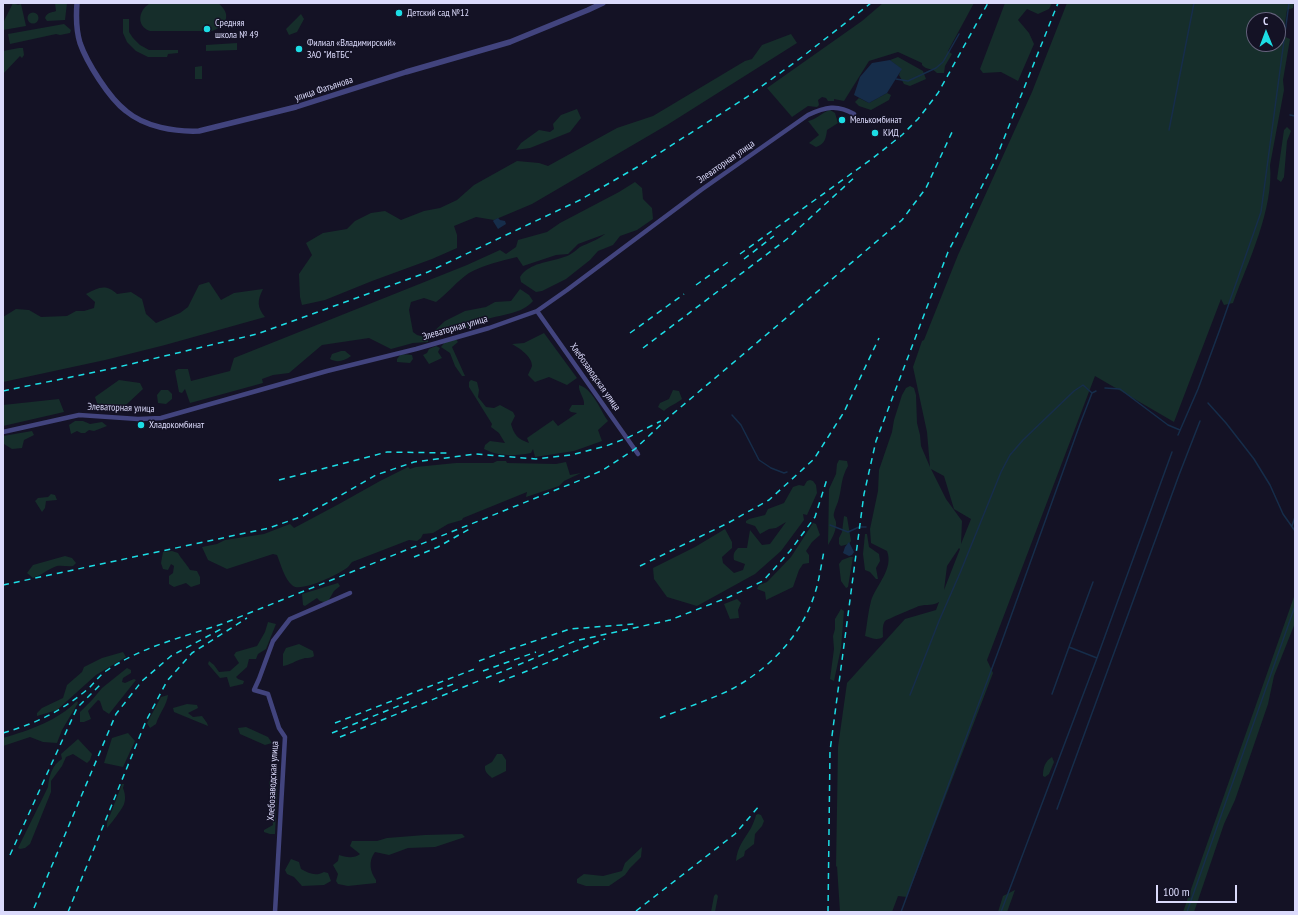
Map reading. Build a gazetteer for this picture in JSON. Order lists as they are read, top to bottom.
{
  "streets": {
    "street": ["улица Фатьянова", "Элеваторная улица", "Хлебозаводская улица"]
  },
  "crossings": [
    ["Элеваторная улица", "Хлебозаводская улица"]
  ],
  "places": [
    "Детский сад №12",
    "Средняя школа № 49",
    "Филиал «Владимирский» ЗАО \"ИвТБС\"",
    "Мелькомбинат",
    "КИД",
    "Хладокомбинат"
  ],
  "scale_bar": "100 m",
  "north": "top"
}
